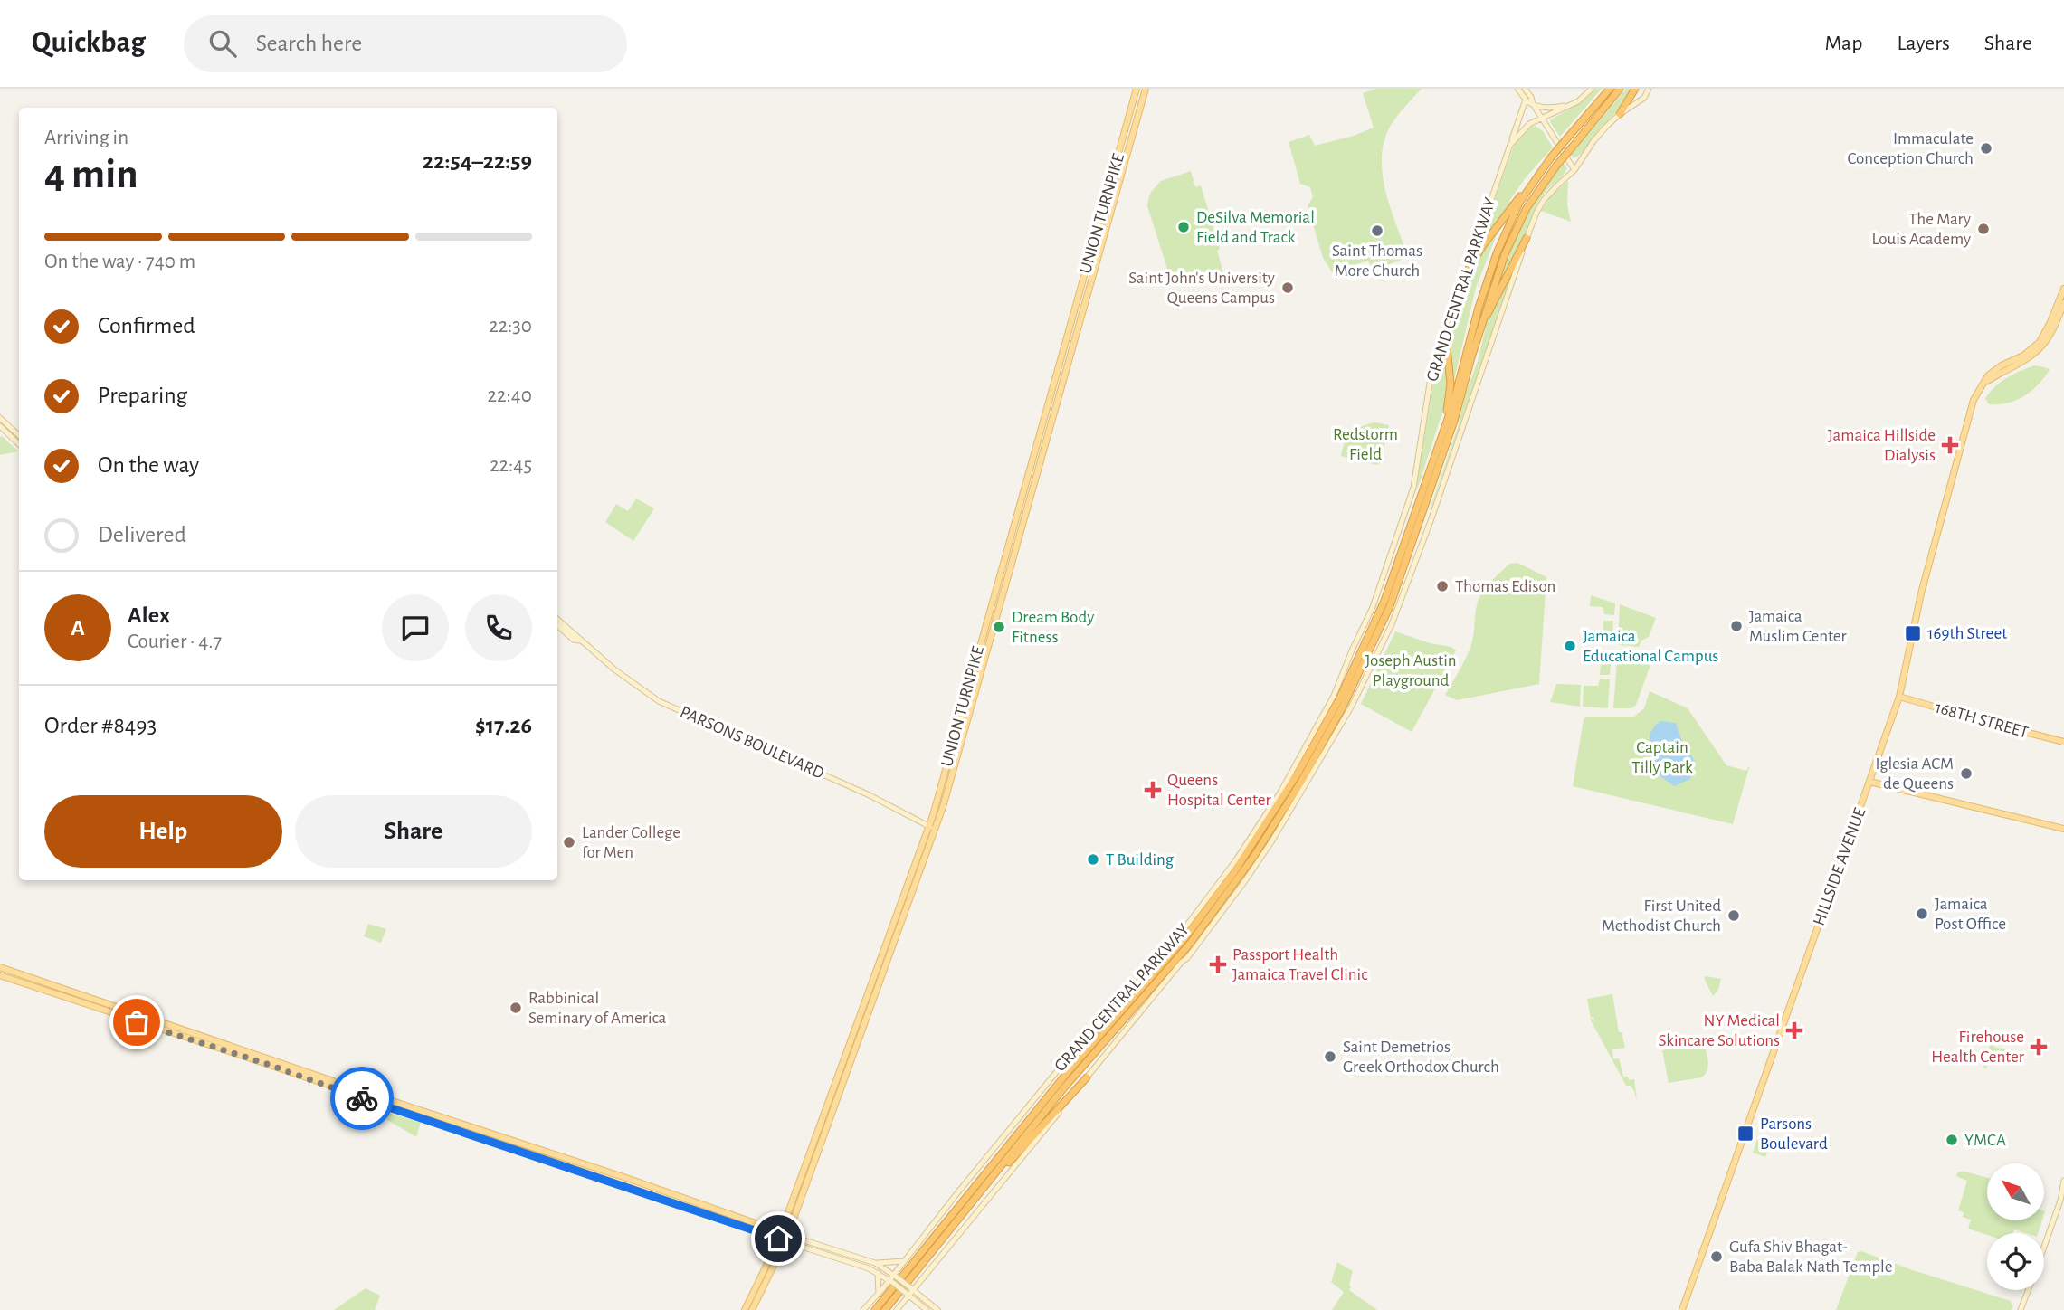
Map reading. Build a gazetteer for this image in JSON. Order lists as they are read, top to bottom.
{
  "streets": {
    "highway": ["GRAND CENTRAL PARKWAY"],
    "main road": [
      "UNION TURNPIKE",
      "168TH STREET",
      "PARSONS BOULEVARD",
      "HILLSIDE AVENUE"
    ]
  },
  "crossings": [
    ["UNION TURNPIKE", "PARSONS BOULEVARD"],
    ["168TH STREET", "HILLSIDE AVENUE"]
  ],
  "parks": ["Redstorm Field", "Joseph Austin Playground", "Captain Tilly Park"],
  "places": {
    "other": [
      "Immaculate Conception Church",
      "DeSilva Memorial Field and Track",
      "The Mary Louis Academy",
      "Saint Thomas More Church",
      "Saint John's University Queens Campus",
      "Thomas Edison",
      "Jamaica Muslim Center",
      "Dream Body Fitness",
      "Jamaica Educational Campus",
      "Iglesia ACM de Queens",
      "Lander College for Men",
      "T Building",
      "Jamaica Post Office",
      "First United Methodist Church",
      "Rabbinical Seminary of America",
      "Saint Demetrios Greek Orthodox Church",
      "YMCA",
      "Gufa Shiv Bhagat- Baba Balak Nath Temple"
    ],
    "health": [
      "Jamaica Hillside Dialysis",
      "Queens Hospital Center",
      "Passport Health Jamaica Travel Clinic",
      "NY Medical Skincare Solutions",
      "Firehouse Health Center"
    ],
    "transit": ["169th Street", "Parsons Boulevard"]
  },
  "north": "top left",
  "page": {
    "header": "Quickbag",
    "search": "Search here",
    "nav": ["Map", "Layers", "Share"],
    "heading": ["4 min", "Arriving in", "22:54–22:59"],
    "panel": [
      "Alex",
      "Courier · 4.7",
      "Order #8493",
      "$17.26"
    ],
    "bar": "On the way · 740 m",
    "list": [
      ["Confirmed", "22:30"],
      ["Preparing", "22:40"],
      ["On the way", "22:45"],
      "Delivered"
    ],
    "round": "A",
    "buttons": ["Help", "Share"]
  }
}
